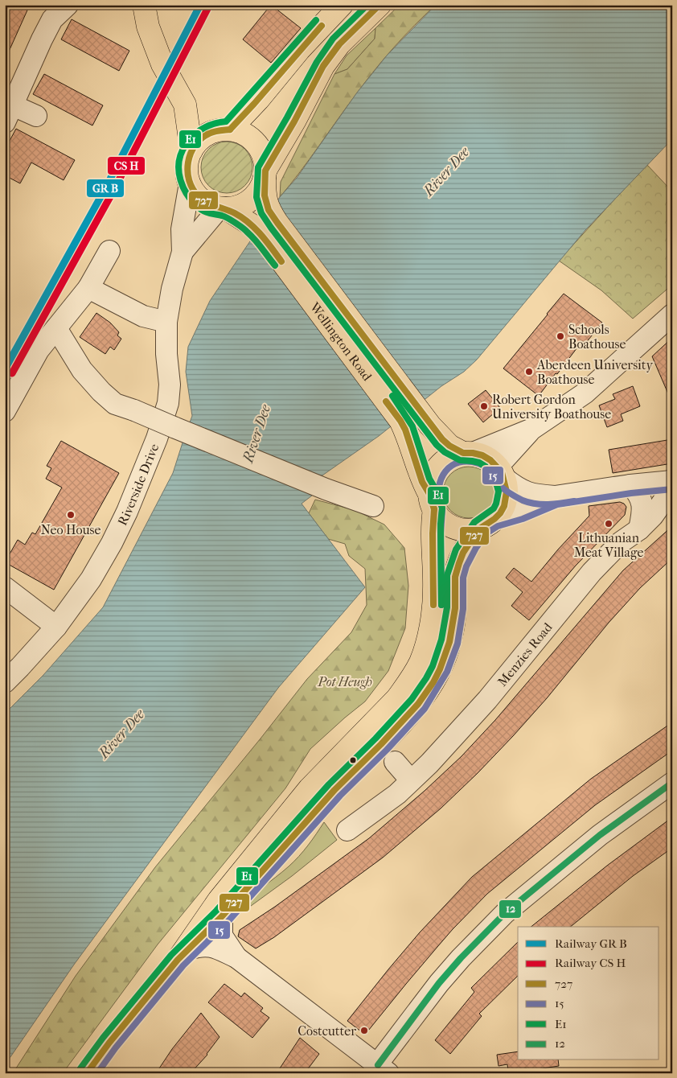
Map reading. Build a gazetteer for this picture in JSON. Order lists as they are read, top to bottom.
{
  "streets": {
    "main road": ["Wellington Road"],
    "street": ["Riverside Drive", "Menzies Road"]
  },
  "water": ["River Dee"],
  "parks": ["Pot Heugh"],
  "places": [
    "Schools Boathouse",
    "Aberdeen University Boathouse",
    "Robert Gordon University Boathouse",
    "Neo House",
    "Lithuanian Meat Village",
    "Costcutter"
  ],
  "lines": [
    "transit line 727",
    "transit line E1",
    "transit line 15",
    "transit line 12"
  ],
  "legend": [
    "Railway GR B",
    "Railway CS H",
    "727",
    "15",
    "E1",
    "12"
  ]
}
